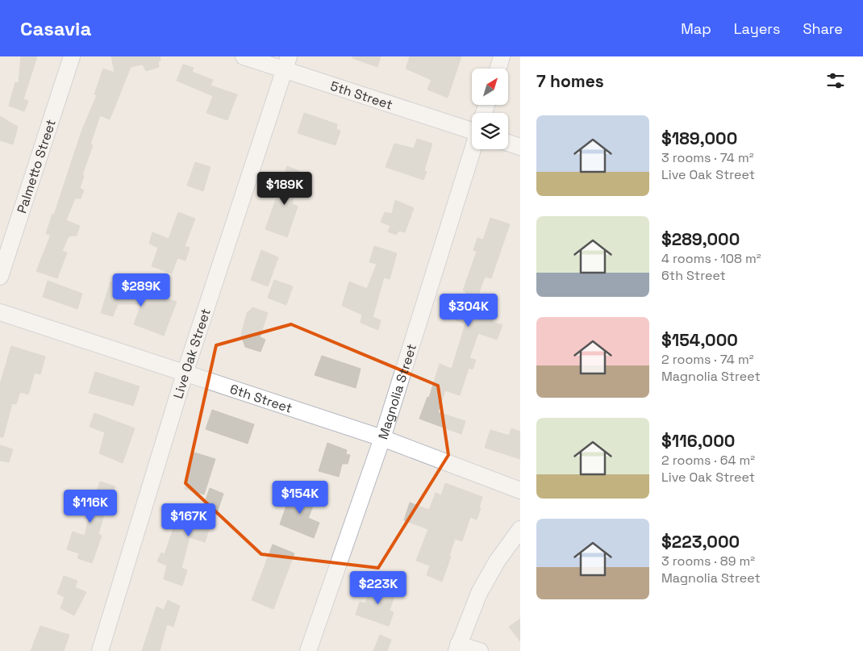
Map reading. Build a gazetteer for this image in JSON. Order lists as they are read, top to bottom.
{
  "streets": {
    "street": [
      "5th Street",
      "Palmetto Street",
      "Live Oak Street",
      "Magnolia Street",
      "6th Street"
    ]
  },
  "crossings": [
    ["5th Street", "Live Oak Street"],
    ["Live Oak Street", "6th Street"],
    ["Magnolia Street", "6th Street"]
  ],
  "north": "top right",
  "page": {
    "header": "Casavia",
    "nav": ["Map", "Layers", "Share"],
    "heading": "7 homes",
    "list": [
      {
        "name": "$189,000",
        "note": "3 rooms · 74 m² · Live Oak Street"
      },
      {
        "name": "$289,000",
        "note": "4 rooms · 108 m² · 6th Street"
      },
      {
        "name": "$154,000",
        "note": "2 rooms · 74 m² · Magnolia Street"
      },
      {
        "name": "$116,000",
        "note": "2 rooms · 64 m² · Live Oak Street"
      },
      {
        "name": "$223,000",
        "note": "3 rooms · 89 m² · Magnolia Street"
      }
    ],
    "price": [
      "$189K",
      "$289K",
      "$304K",
      "$154K",
      "$116K",
      "$167K",
      "$223K"
    ]
  }
}
